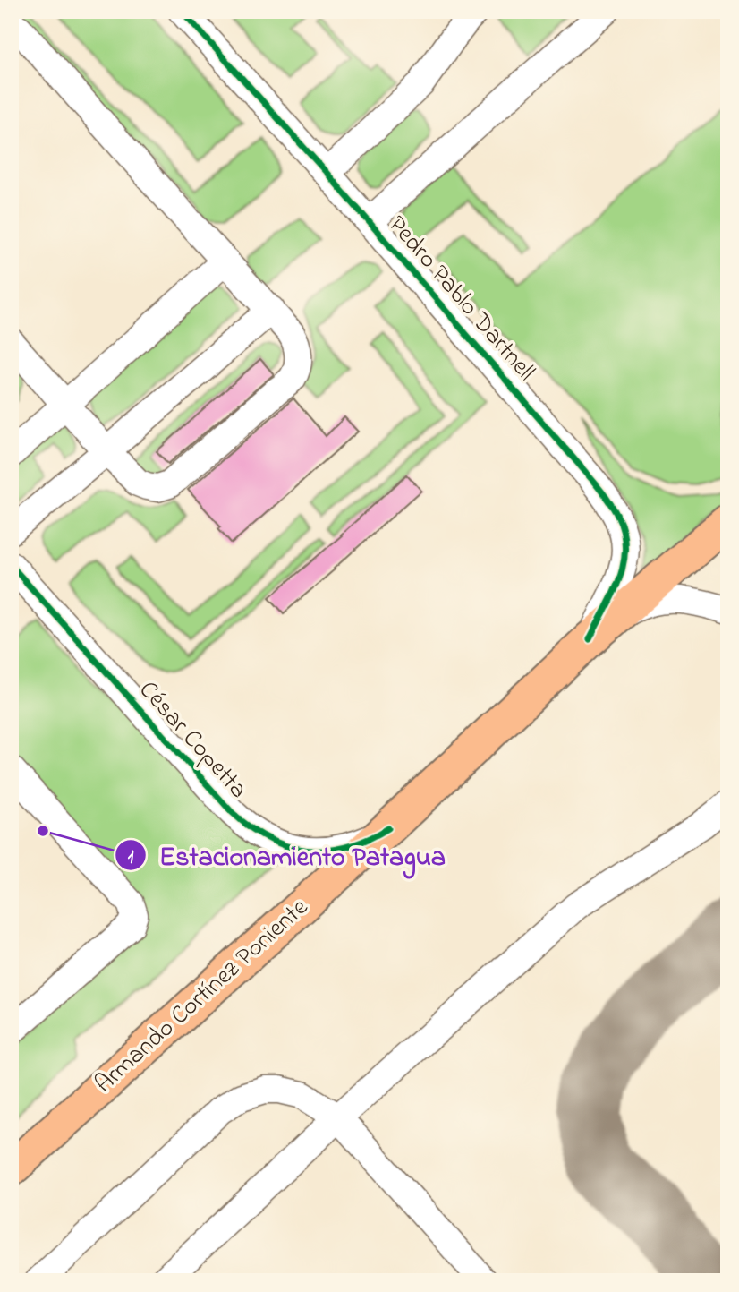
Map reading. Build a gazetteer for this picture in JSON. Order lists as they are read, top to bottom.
{
  "streets": {
    "highway": ["Armando Cortínez Poniente"],
    "street": ["Pedro Pablo Dartnell", "César Copetta"]
  },
  "crossings": [
    ["Pedro Pablo Dartnell", "Armando Cortínez Poniente"],
    ["César Copetta", "Armando Cortínez Poniente"]
  ],
  "places": ["Estacionamiento Patagua"]
}
